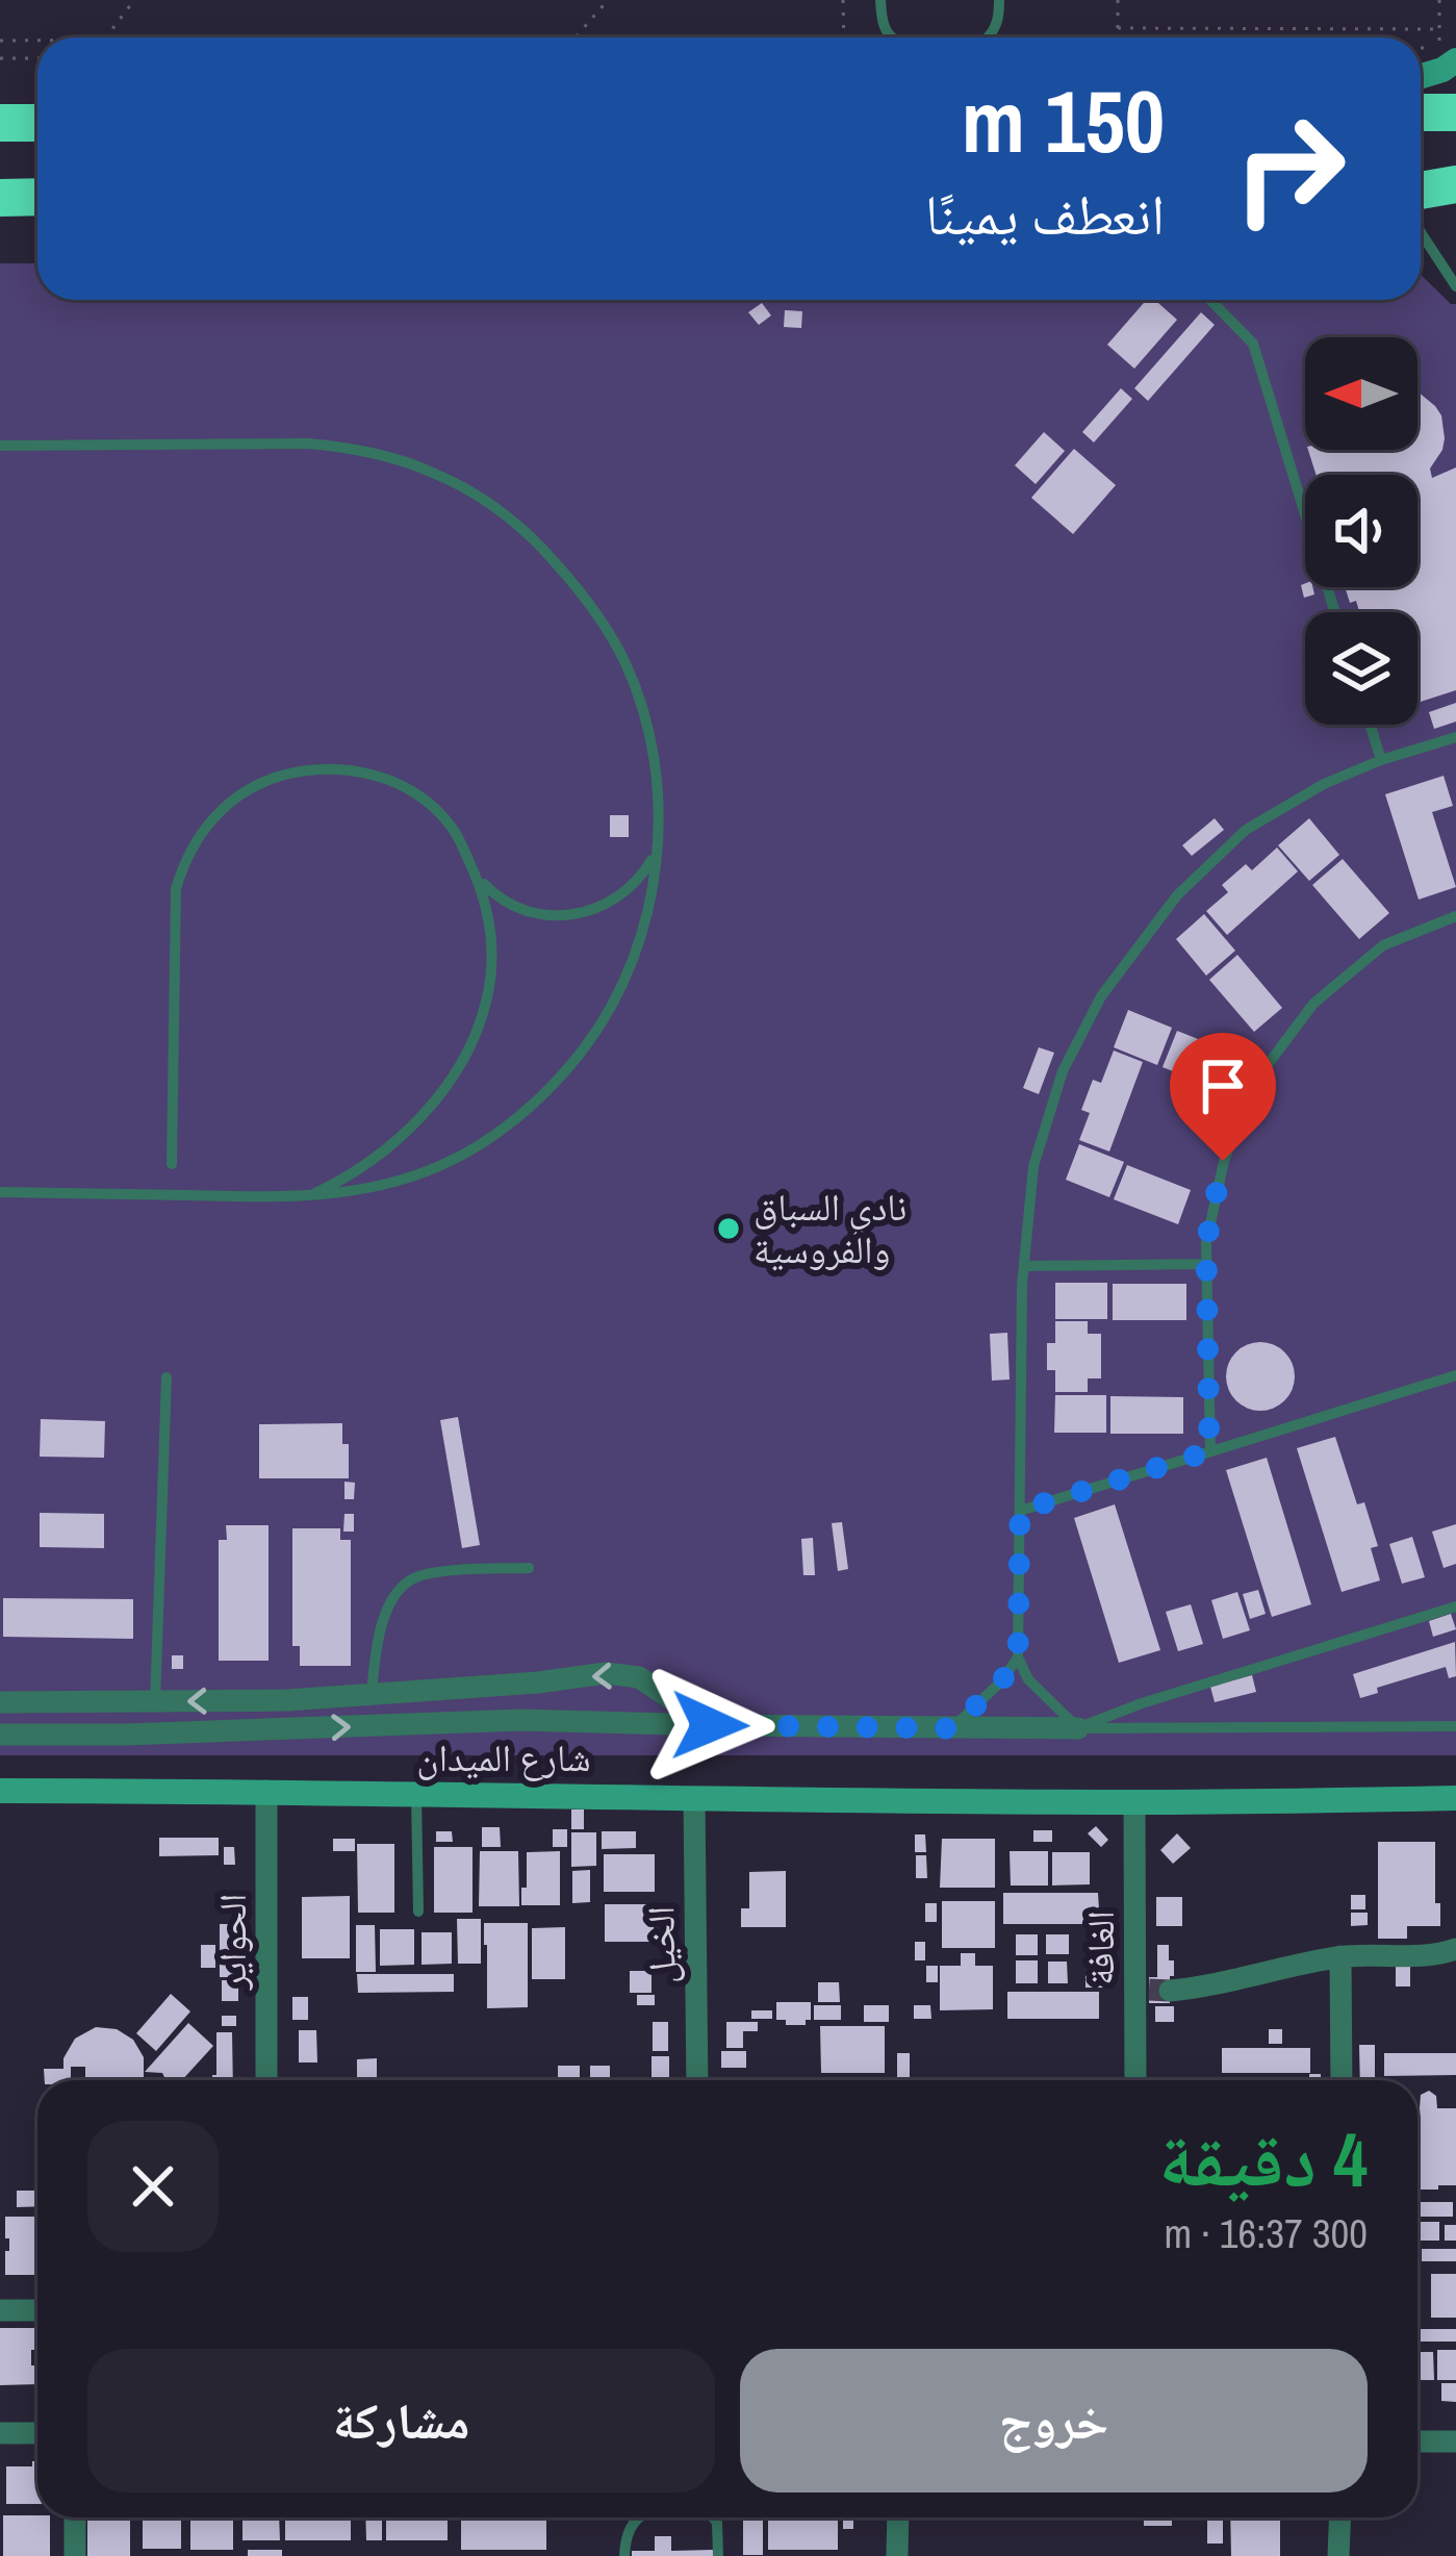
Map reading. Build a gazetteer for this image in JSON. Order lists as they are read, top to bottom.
{
  "streets": {
    "street": [
      "شارع الميدان",
      "الحواير",
      "الخيل",
      "الغافة"
    ]
  },
  "crossings": [
    ["شارع الميدان", "الحواير"],
    ["شارع الميدان", "الخيل"],
    ["شارع الميدان", "الغافة"]
  ],
  "places": ["نادي السباق والفروسية"],
  "north": "left",
  "page": {
    "turn": ["150 m", "انعطف يمينًا"],
    "heading": ["4 دقيقة", "300 m · 16:37"],
    "buttons": ["خروج", "مشاركة"]
  }
}
